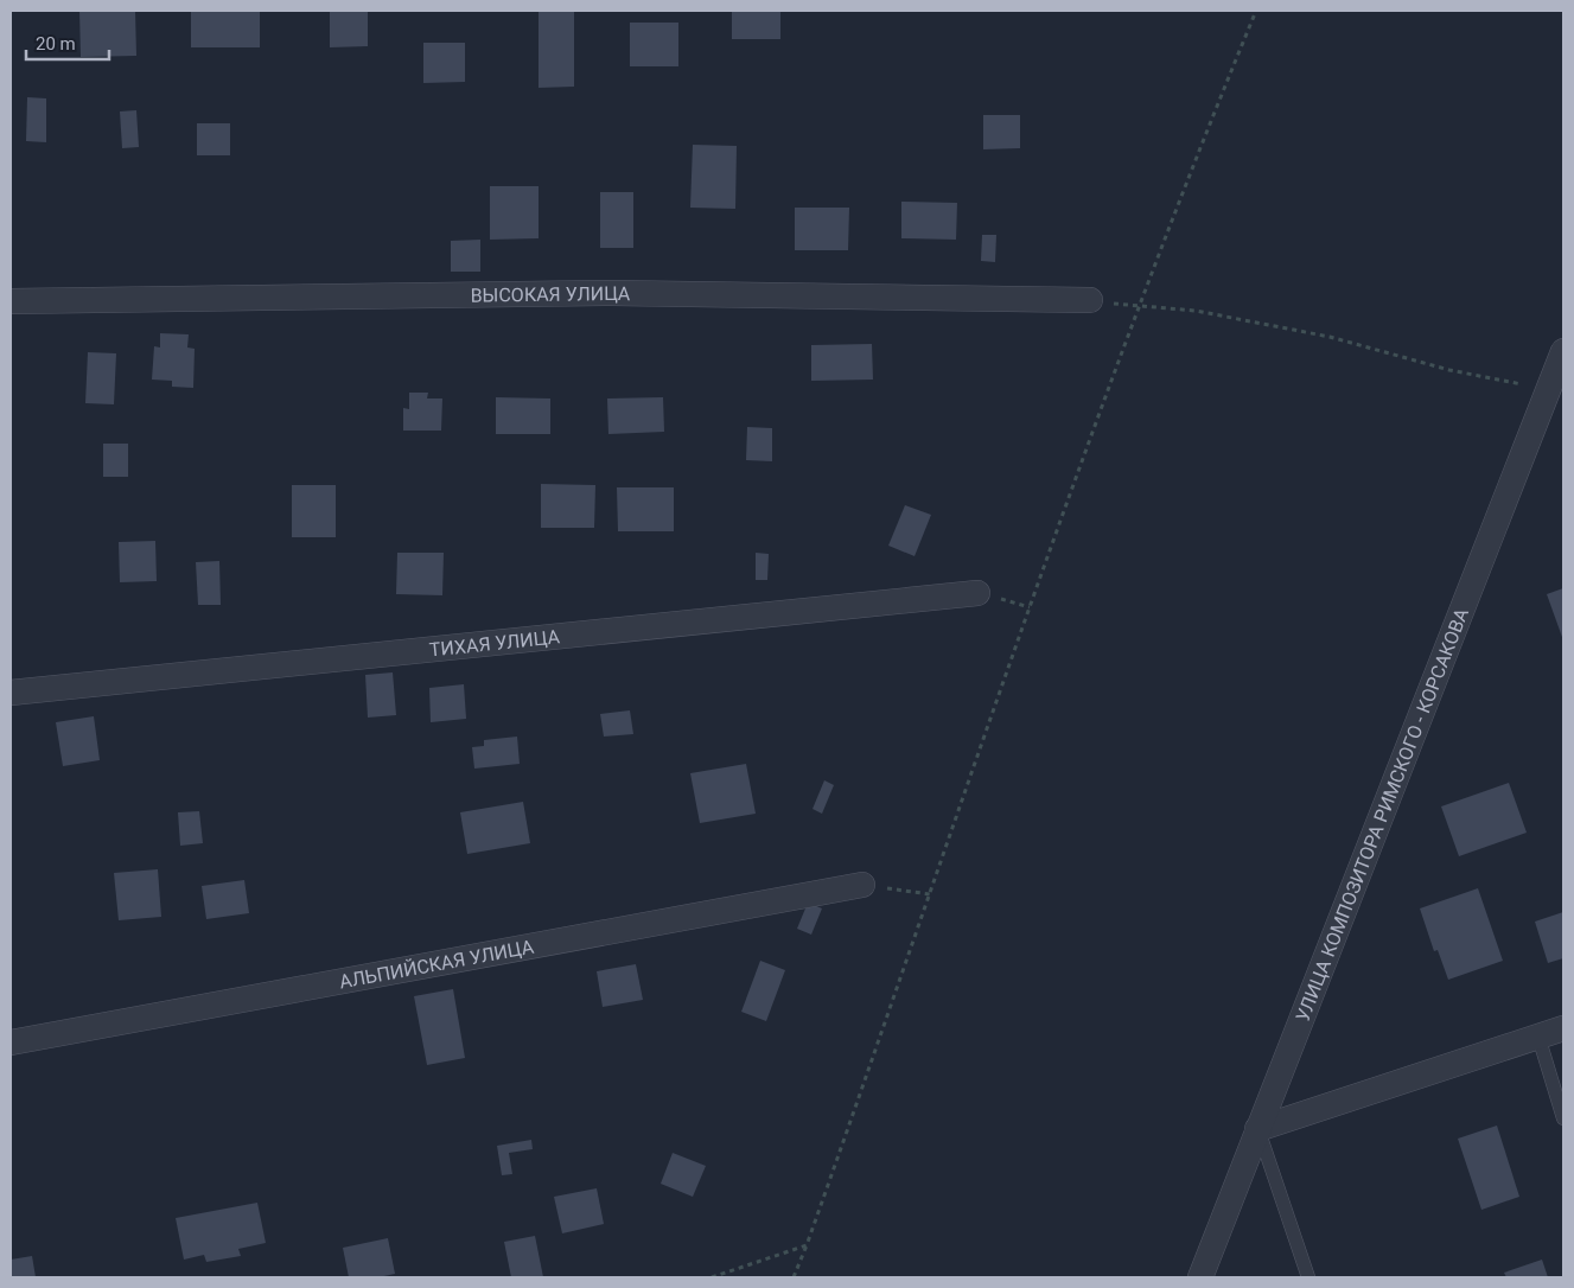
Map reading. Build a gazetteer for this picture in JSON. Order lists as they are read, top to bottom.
{
  "streets": {
    "street": [
      "ВЫСОКАЯ УЛИЦА",
      "ТИХАЯ УЛИЦА",
      "УЛИЦА КОМПОЗИТОРА РИМСКОГО - КОРСАКОВА",
      "АЛЬПИЙСКАЯ УЛИЦА"
    ]
  },
  "scale_bar": "20 m"
}
